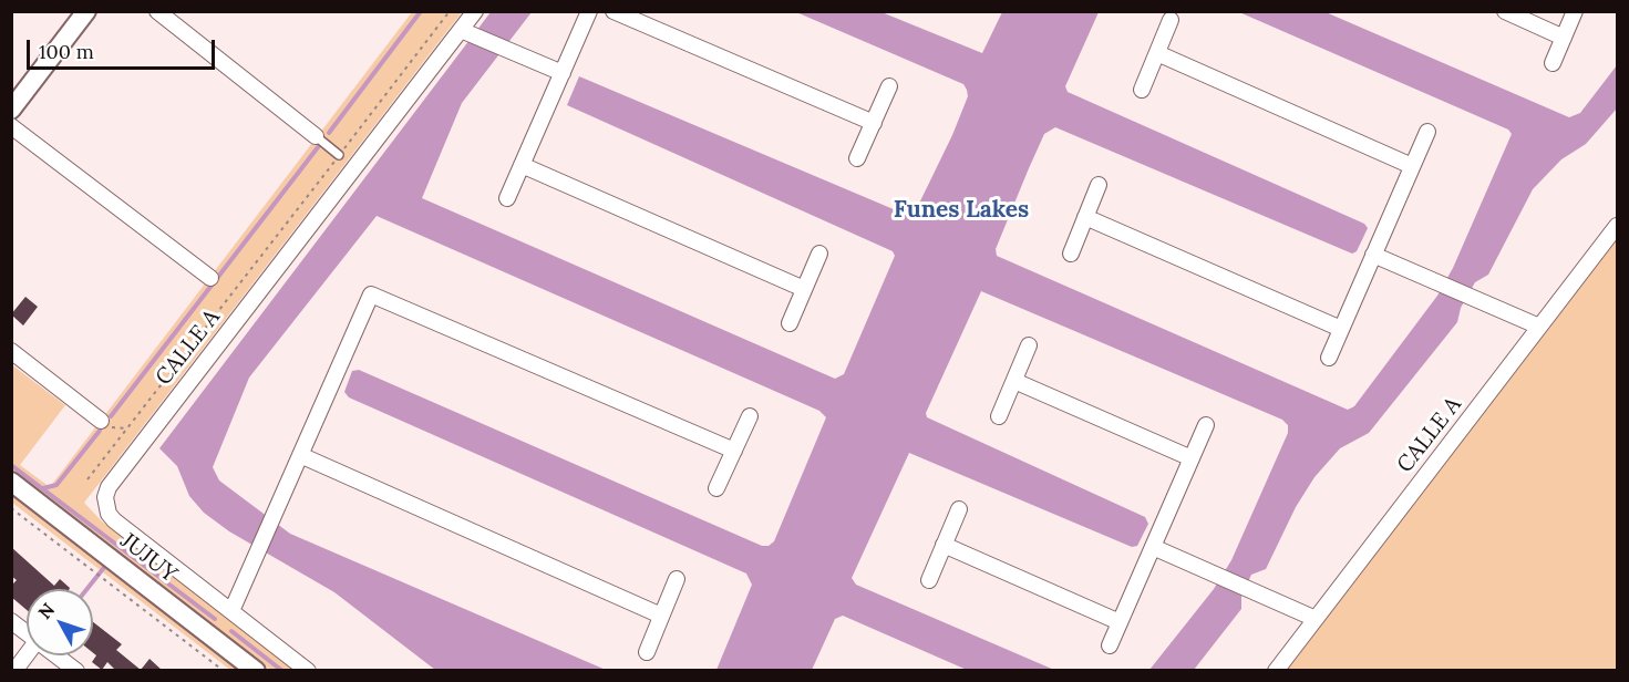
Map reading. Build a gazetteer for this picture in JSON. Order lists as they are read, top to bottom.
{
  "streets": {
    "street": ["CALLE A", "JUJUY"]
  },
  "districts": ["Funes Lakes"],
  "scale_bar": "100 m",
  "north": "top left"
}
